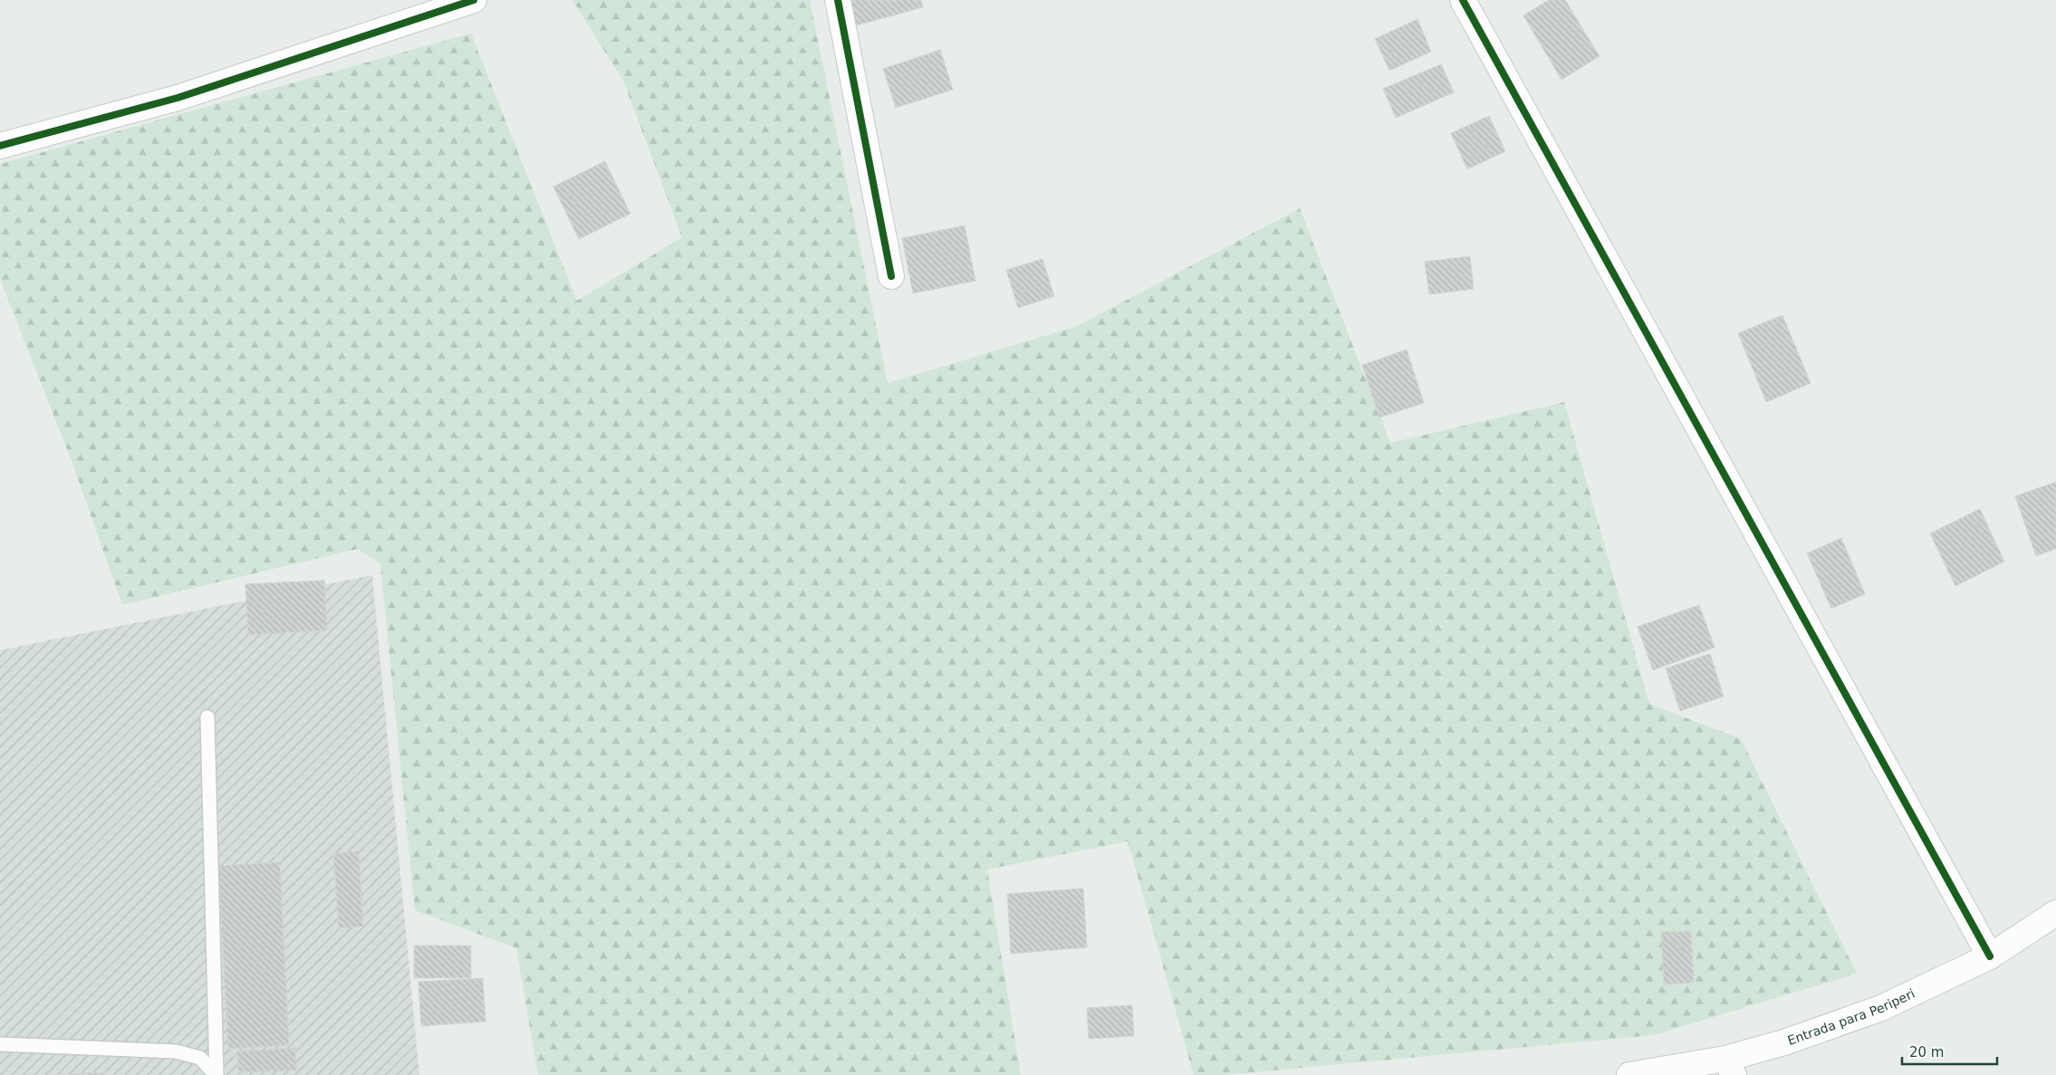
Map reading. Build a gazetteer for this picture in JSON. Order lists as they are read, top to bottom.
{
  "streets": {
    "street": ["Entrada para Periperi"]
  },
  "scale_bar": "20 m"
}
